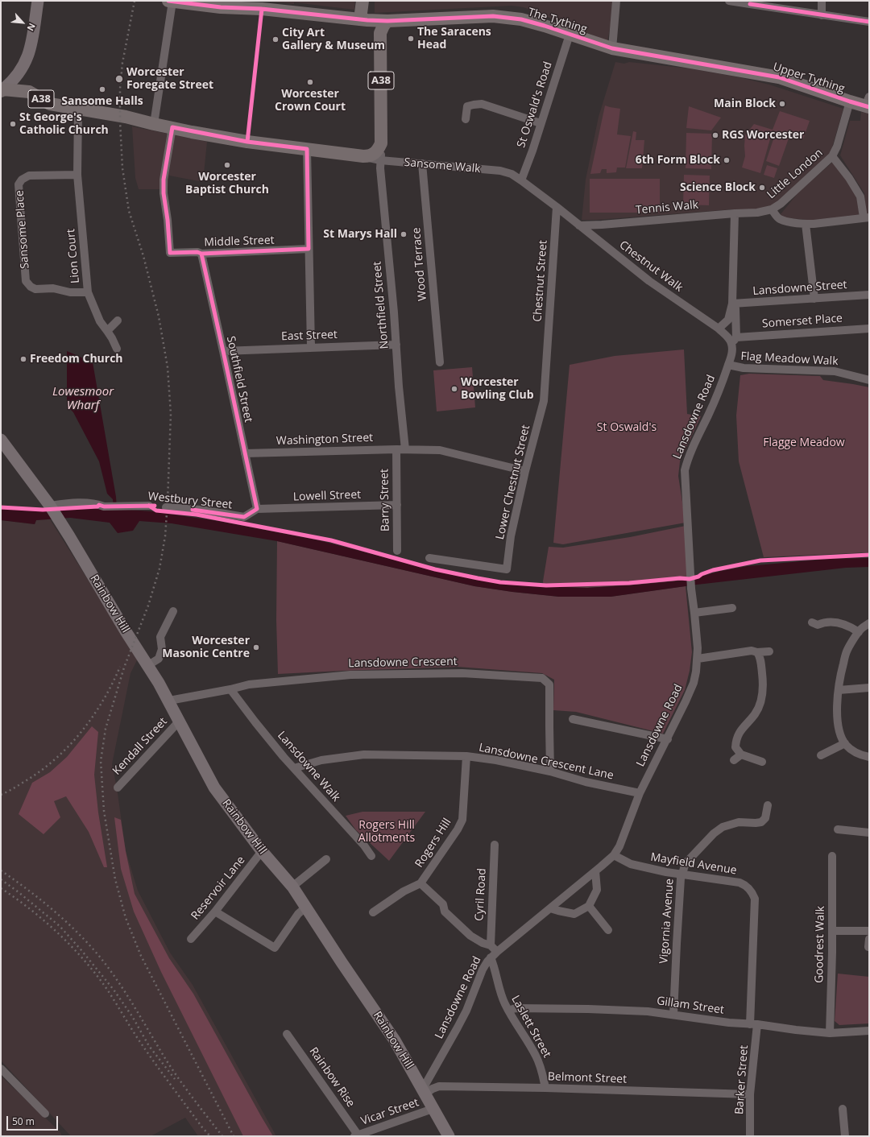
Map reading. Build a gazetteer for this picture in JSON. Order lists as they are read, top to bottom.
{
  "streets": {
    "main road": [
      "The Tything",
      "Upper Tything",
      "A38",
      "Sansome Walk",
      "Rainbow Hill"
    ],
    "street": [
      "St Oswald's Road",
      "Little London",
      "Tennis Walk",
      "Sansome Place",
      "Middle Street",
      "Lion Court",
      "Wood Terrace",
      "Chestnut Walk",
      "Chestnut Street",
      "Lansdowne Street",
      "Northfield Street",
      "Somerset Place",
      "East Street",
      "Flag Meadow Walk",
      "Southfield Street",
      "Lansdowne Road",
      "Washington Street",
      "Lower Chestnut Street",
      "Lowell Street",
      "Barry Street",
      "Westbury Street",
      "Lansdowne Crescent",
      "Kendall Street",
      "Lansdowne Crescent Lane",
      "Lansdowne Walk",
      "Rogers Hill",
      "Mayfield Avenue",
      "Reservoir Lane",
      "Cyril Road",
      "Vigornia Avenue",
      "Goodrest Walk",
      "Gillam Street",
      "Laslett Street",
      "Rainbow Rise",
      "Belmont Street",
      "Barker Street",
      "Vicar Street"
    ]
  },
  "crossings": [
    ["The Tything", "Upper Tything"],
    ["The Tything", "A38"],
    ["The Tything", "St Oswald's Road"],
    ["Upper Tything", "Little London"],
    ["A38", "Sansome Walk"],
    ["A38", "Northfield Street"],
    ["St Oswald's Road", "Sansome Walk"],
    ["Sansome Walk", "Middle Street"],
    ["Sansome Walk", "Wood Terrace"],
    ["Sansome Walk", "Northfield Street"],
    ["Little London", "Tennis Walk"],
    ["Little London", "Lansdowne Road"],
    ["Tennis Walk", "Chestnut Walk"],
    ["Tennis Walk", "Lansdowne Road"],
    ["Sansome Place", "Lion Court"],
    ["Middle Street", "Southfield Street"],
    ["Chestnut Walk", "Chestnut Street"],
    ["Chestnut Walk", "Somerset Place"],
    ["Chestnut Walk", "Lansdowne Road"],
    ["Chestnut Street", "Lower Chestnut Street"],
    ["Lansdowne Street", "Lansdowne Road"],
    ["Northfield Street", "East Street"],
    ["Northfield Street", "Washington Street"],
    ["Somerset Place", "Lansdowne Road"],
    ["East Street", "Southfield Street"],
    ["Flag Meadow Walk", "Lansdowne Road"],
    ["Southfield Street", "Washington Street"],
    ["Southfield Street", "Lowell Street"],
    ["Southfield Street", "Westbury Street"],
    ["Lansdowne Road", "Rainbow Hill"],
    ["Lansdowne Road", "Lansdowne Crescent Lane"],
    ["Lansdowne Road", "Mayfield Avenue"],
    ["Lansdowne Road", "Laslett Street"],
    ["Lansdowne Road", "Belmont Street"],
    ["Washington Street", "Lower Chestnut Street"],
    ["Washington Street", "Barry Street"],
    ["Lowell Street", "Barry Street"],
    ["Lowell Street", "Westbury Street"],
    ["Westbury Street", "Rainbow Hill"],
    ["Rainbow Hill", "Lansdowne Crescent"],
    ["Rainbow Hill", "Kendall Street"],
    ["Rainbow Hill", "Reservoir Lane"],
    ["Rainbow Hill", "Belmont Street"],
    ["Rainbow Hill", "Vicar Street"],
    ["Lansdowne Crescent", "Lansdowne Crescent Lane"],
    ["Lansdowne Crescent", "Lansdowne Walk"],
    ["Lansdowne Crescent Lane", "Lansdowne Walk"],
    ["Lansdowne Crescent Lane", "Rogers Hill"],
    ["Mayfield Avenue", "Vigornia Avenue"],
    ["Mayfield Avenue", "Gillam Street"],
    ["Mayfield Avenue", "Barker Street"],
    ["Vigornia Avenue", "Gillam Street"],
    ["Goodrest Walk", "Gillam Street"],
    ["Gillam Street", "Laslett Street"],
    ["Gillam Street", "Barker Street"],
    ["Laslett Street", "Belmont Street"],
    ["Rainbow Rise", "Vicar Street"],
    ["Belmont Street", "Barker Street"]
  ],
  "water": ["Lowesmoor Wharf"],
  "parks": ["St Oswald's", "Flagge Meadow", "Rogers Hill Allotments"],
  "places": [
    "The Saracens Head",
    "City Art Gallery & Museum",
    "Worcester Foregate Street",
    "Worcester Crown Court",
    "Sansome Halls",
    "Main Block",
    "St George's Catholic Church",
    "RGS Worcester",
    "6th Form Block",
    "Worcester Baptist Church",
    "Science Block",
    "St Marys Hall",
    "Freedom Church",
    "Worcester Bowling Club",
    "Worcester Masonic Centre"
  ],
  "scale_bar": "50 m",
  "north": "bottom right"
}
